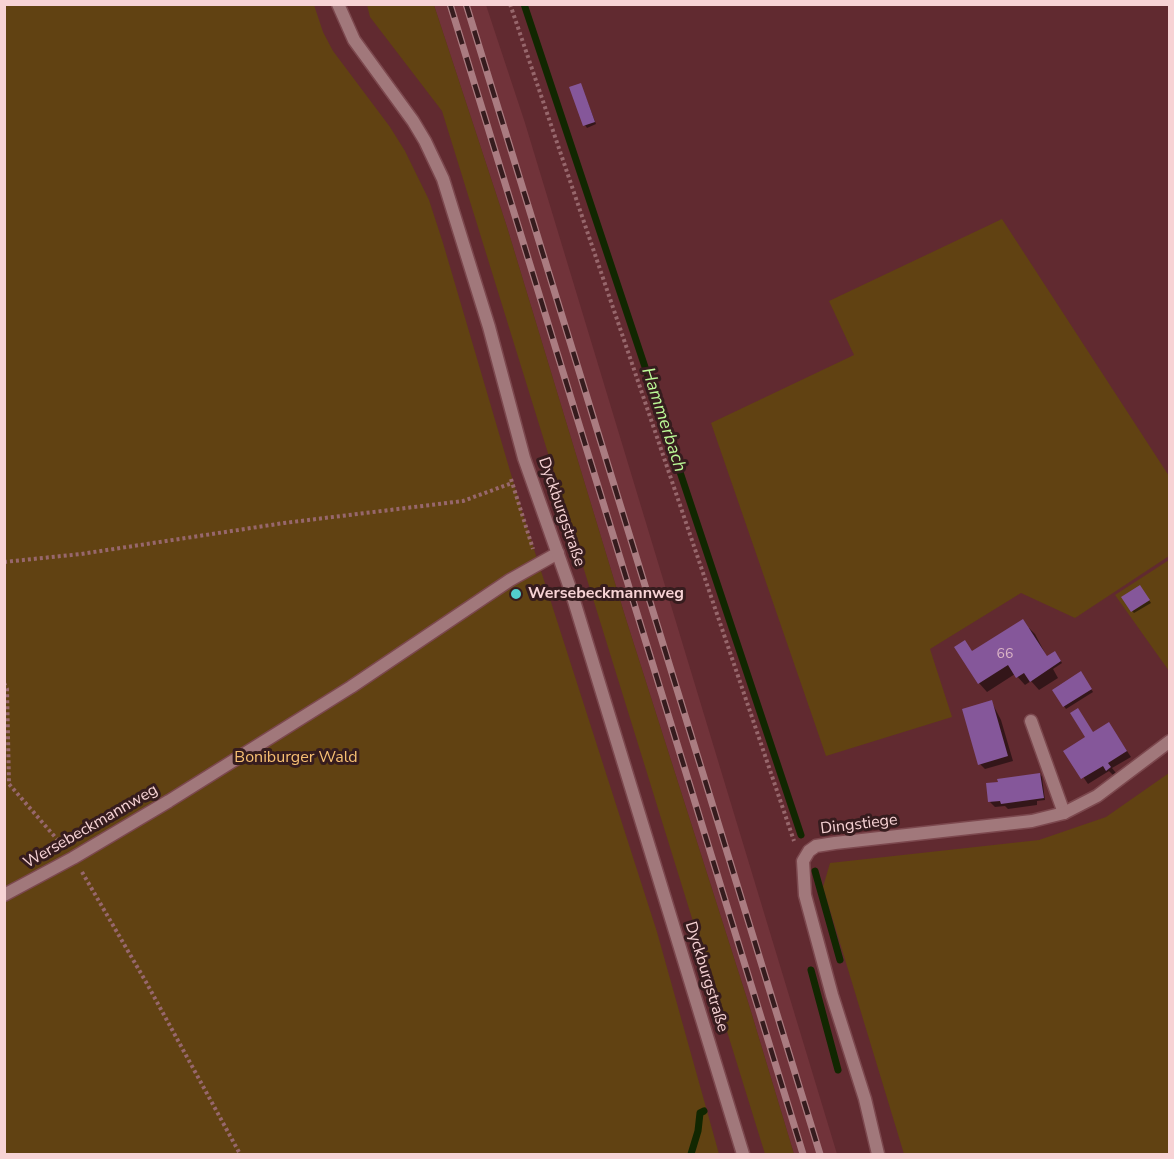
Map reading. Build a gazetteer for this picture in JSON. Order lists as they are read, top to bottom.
{
  "streets": {
    "street": ["Dyckburgstraße", "Dingstiege", "Wersebeckmannweg"]
  },
  "crossings": [
    ["Dyckburgstraße", "Wersebeckmannweg"]
  ],
  "water": ["Hammerbach"],
  "parks": ["Boniburger Wald"],
  "places": ["Wersebeckmannweg"],
  "house_numbers": ["66"]
}
